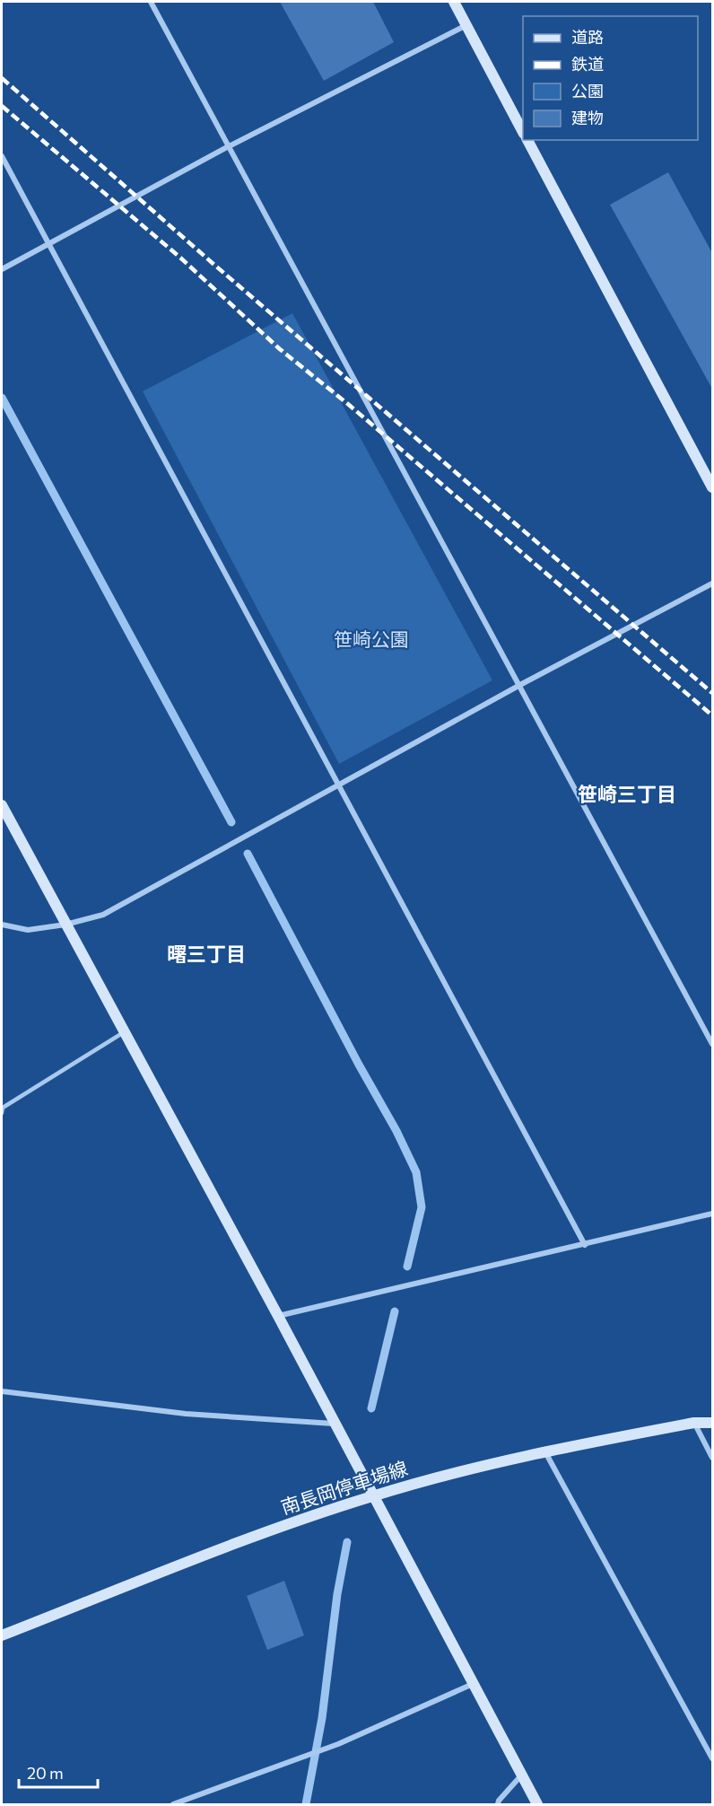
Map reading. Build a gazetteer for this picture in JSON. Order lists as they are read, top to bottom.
{
  "streets": {
    "street": ["南長岡停車場線"]
  },
  "districts": ["笹崎三丁目", "曙三丁目"],
  "parks": ["笹崎公園"],
  "legend": [
    "道路",
    "鉄道",
    "公園",
    "建物"
  ],
  "scale_bar": "20 m"
}
